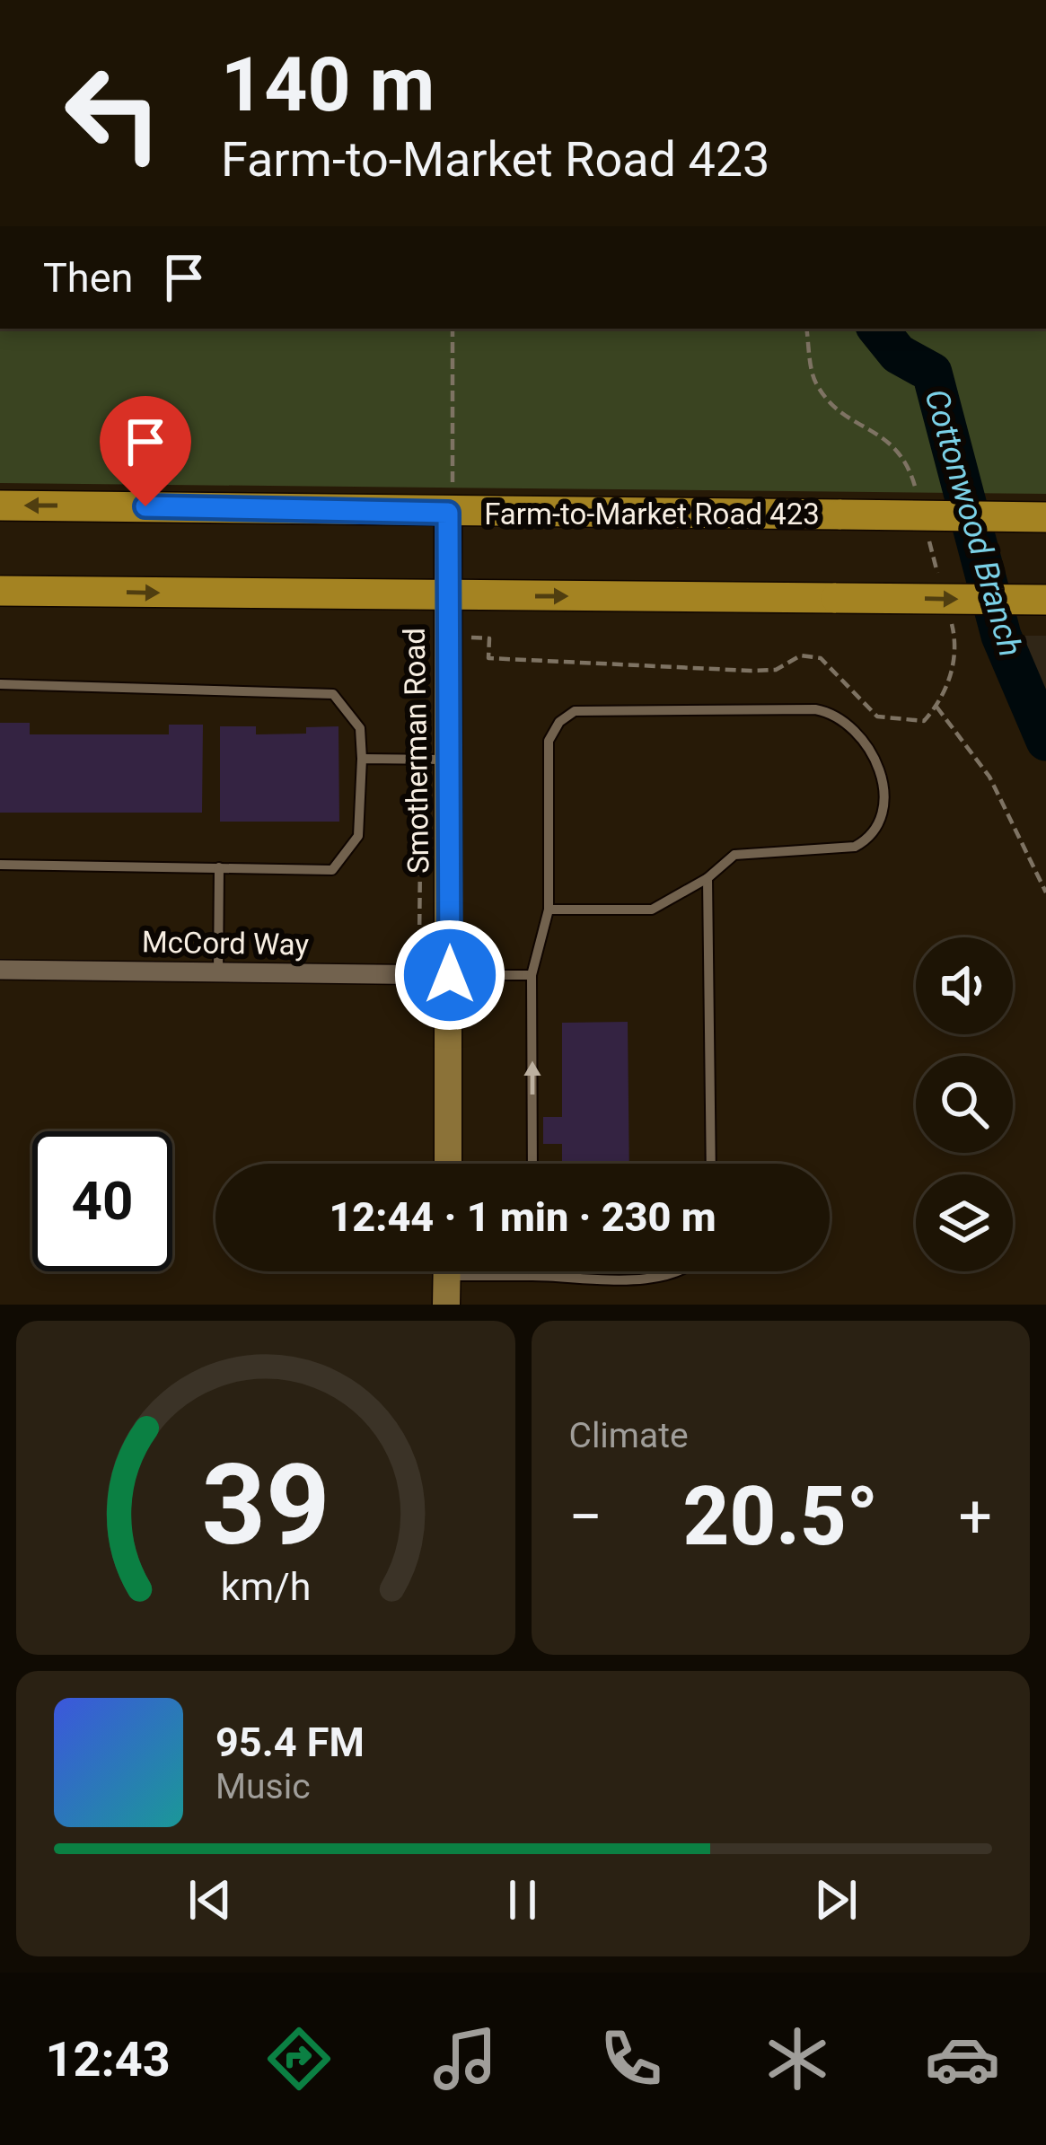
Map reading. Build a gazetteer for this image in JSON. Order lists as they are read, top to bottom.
{
  "streets": {
    "main road": ["Farm-to-Market Road 423"],
    "street": ["Smotherman Road", "McCord Way"]
  },
  "crossings": [
    ["Farm-to-Market Road 423", "Smotherman Road"],
    ["Smotherman Road", "McCord Way"]
  ],
  "water": ["Cottonwood Branch"],
  "page": {
    "turn": ["140 m", "Farm-to-Market Road 423"],
    "then": "Then",
    "limit": "40",
    "trip": "12:44 · 1 min · 230 m",
    "tile": "Climate",
    "heat": ["−", "20.5°", "+"],
    "song": ["95.4 FM", "Music"],
    "tabs": "12:43",
    "gauge": ["39", "km/h"]
  }
}
